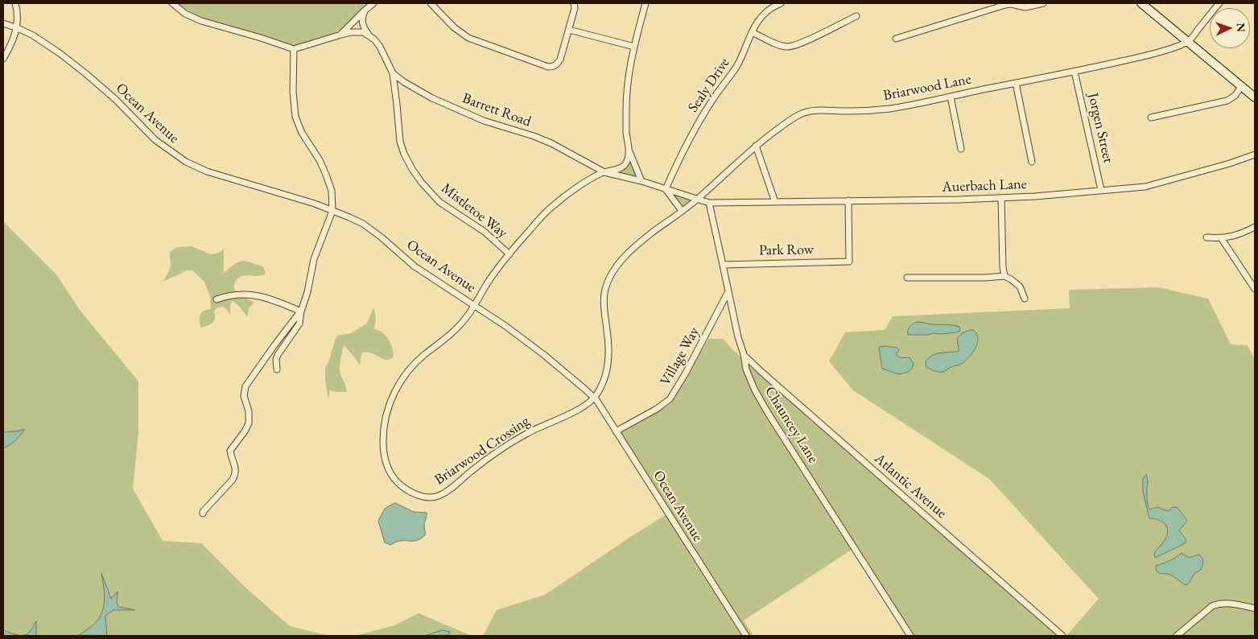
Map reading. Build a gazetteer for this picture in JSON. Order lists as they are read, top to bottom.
{
  "streets": {
    "street": [
      "Sealy Drive",
      "Briarwood Lane",
      "Barrett Road",
      "Ocean Avenue",
      "Jorgen Street",
      "Auerbach Lane",
      "Mistletoe Way",
      "Park Row",
      "Village Way",
      "Chauncey Lane",
      "Briarwood Crossing",
      "Atlantic Avenue"
    ]
  },
  "crossings": [
    ["Sealy Drive", "Barrett Road"],
    ["Briarwood Lane", "Barrett Road"],
    ["Briarwood Lane", "Jorgen Street"],
    ["Briarwood Lane", "Briarwood Crossing"],
    ["Barrett Road", "Mistletoe Way"],
    ["Barrett Road", "Briarwood Crossing"],
    ["Ocean Avenue", "Village Way"],
    ["Ocean Avenue", "Briarwood Crossing"],
    ["Jorgen Street", "Auerbach Lane"],
    ["Auerbach Lane", "Park Row"],
    ["Auerbach Lane", "Chauncey Lane"],
    ["Park Row", "Chauncey Lane"],
    ["Village Way", "Chauncey Lane"],
    ["Chauncey Lane", "Atlantic Avenue"]
  ],
  "north": "right"
}
